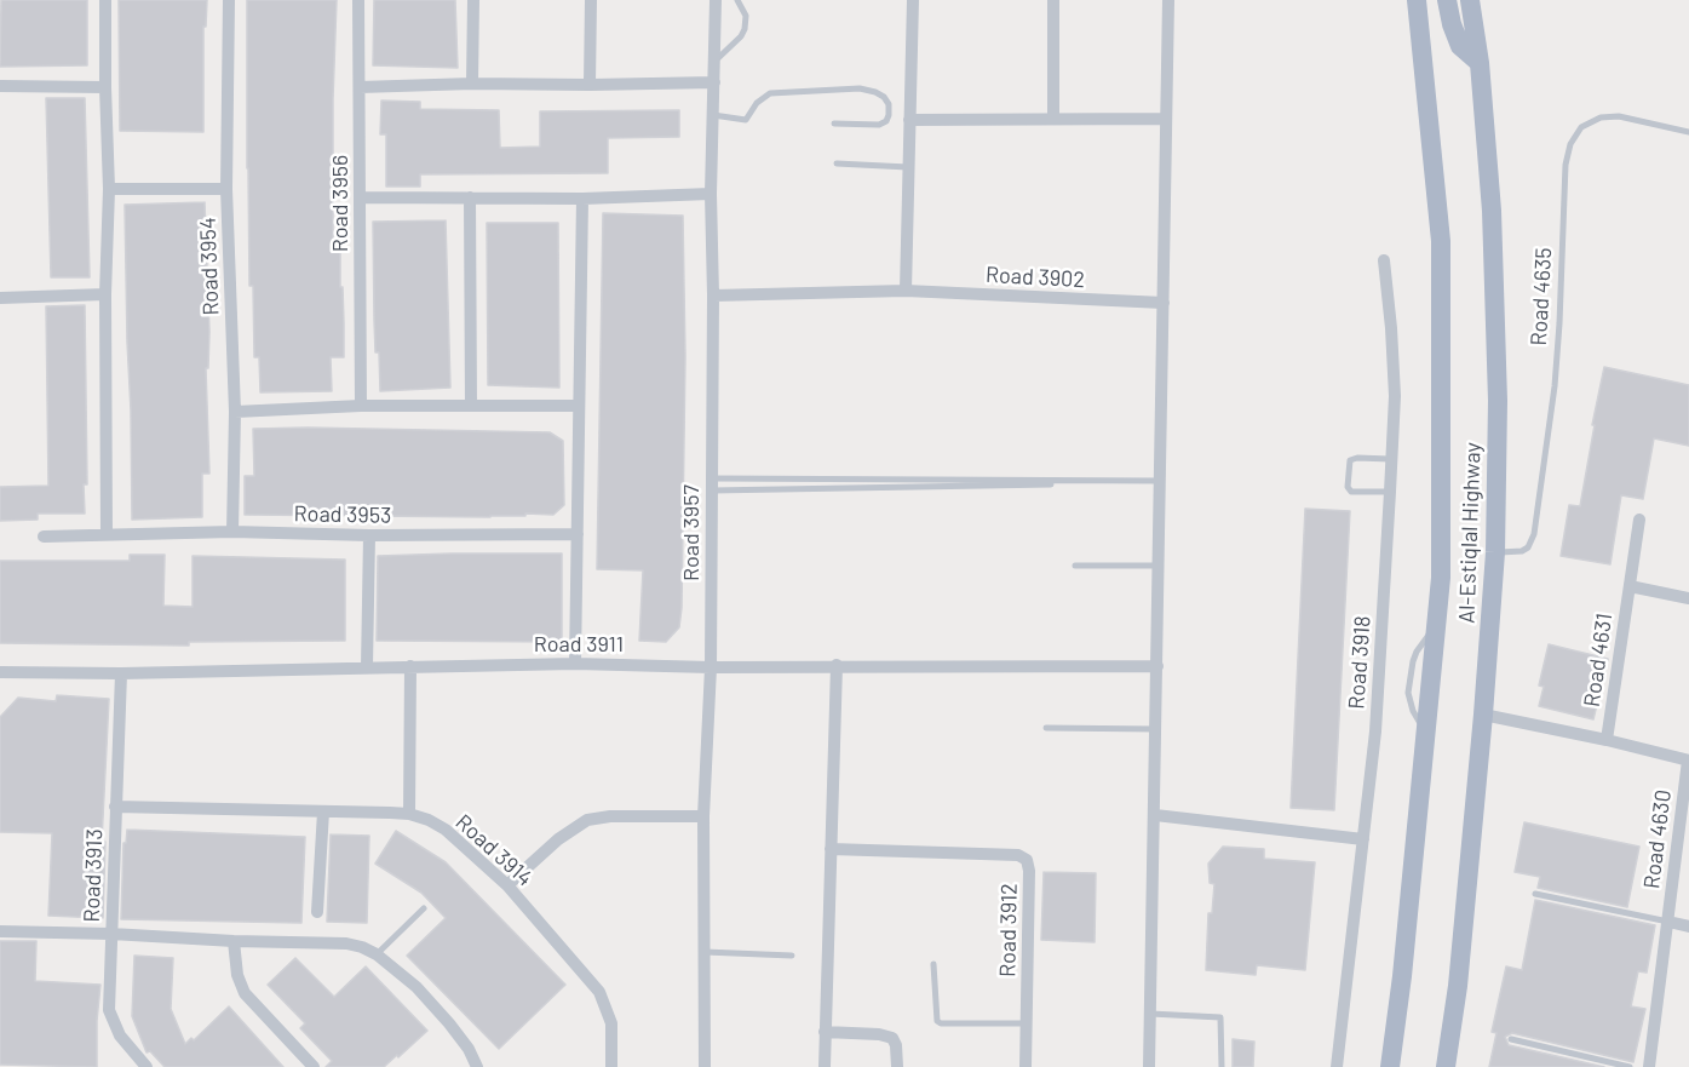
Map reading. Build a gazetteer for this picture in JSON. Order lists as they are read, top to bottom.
{
  "streets": {
    "main road": ["Al-Estiqlal Highway"],
    "street": [
      "Road 3956",
      "Road 3954",
      "Road 3902",
      "Road 3953",
      "Road 3957",
      "Road 3911",
      "Road 4631",
      "Road 3918",
      "Road 4630",
      "Road 3914",
      "Road 3913",
      "Road 3912"
    ],
    "lane": ["Road 4635"]
  },
  "crossings": [
    ["Road 3954", "Road 3953"],
    ["Road 3902", "Road 3957"],
    ["Road 4635", "Al-Estiqlal Highway"],
    ["Road 3957", "Road 3911"],
    ["Al-Estiqlal Highway", "Road 4631"],
    ["Road 3911", "Road 3913"],
    ["Road 4631", "Road 4630"],
    ["Road 3914", "Road 3913"]
  ]
}
